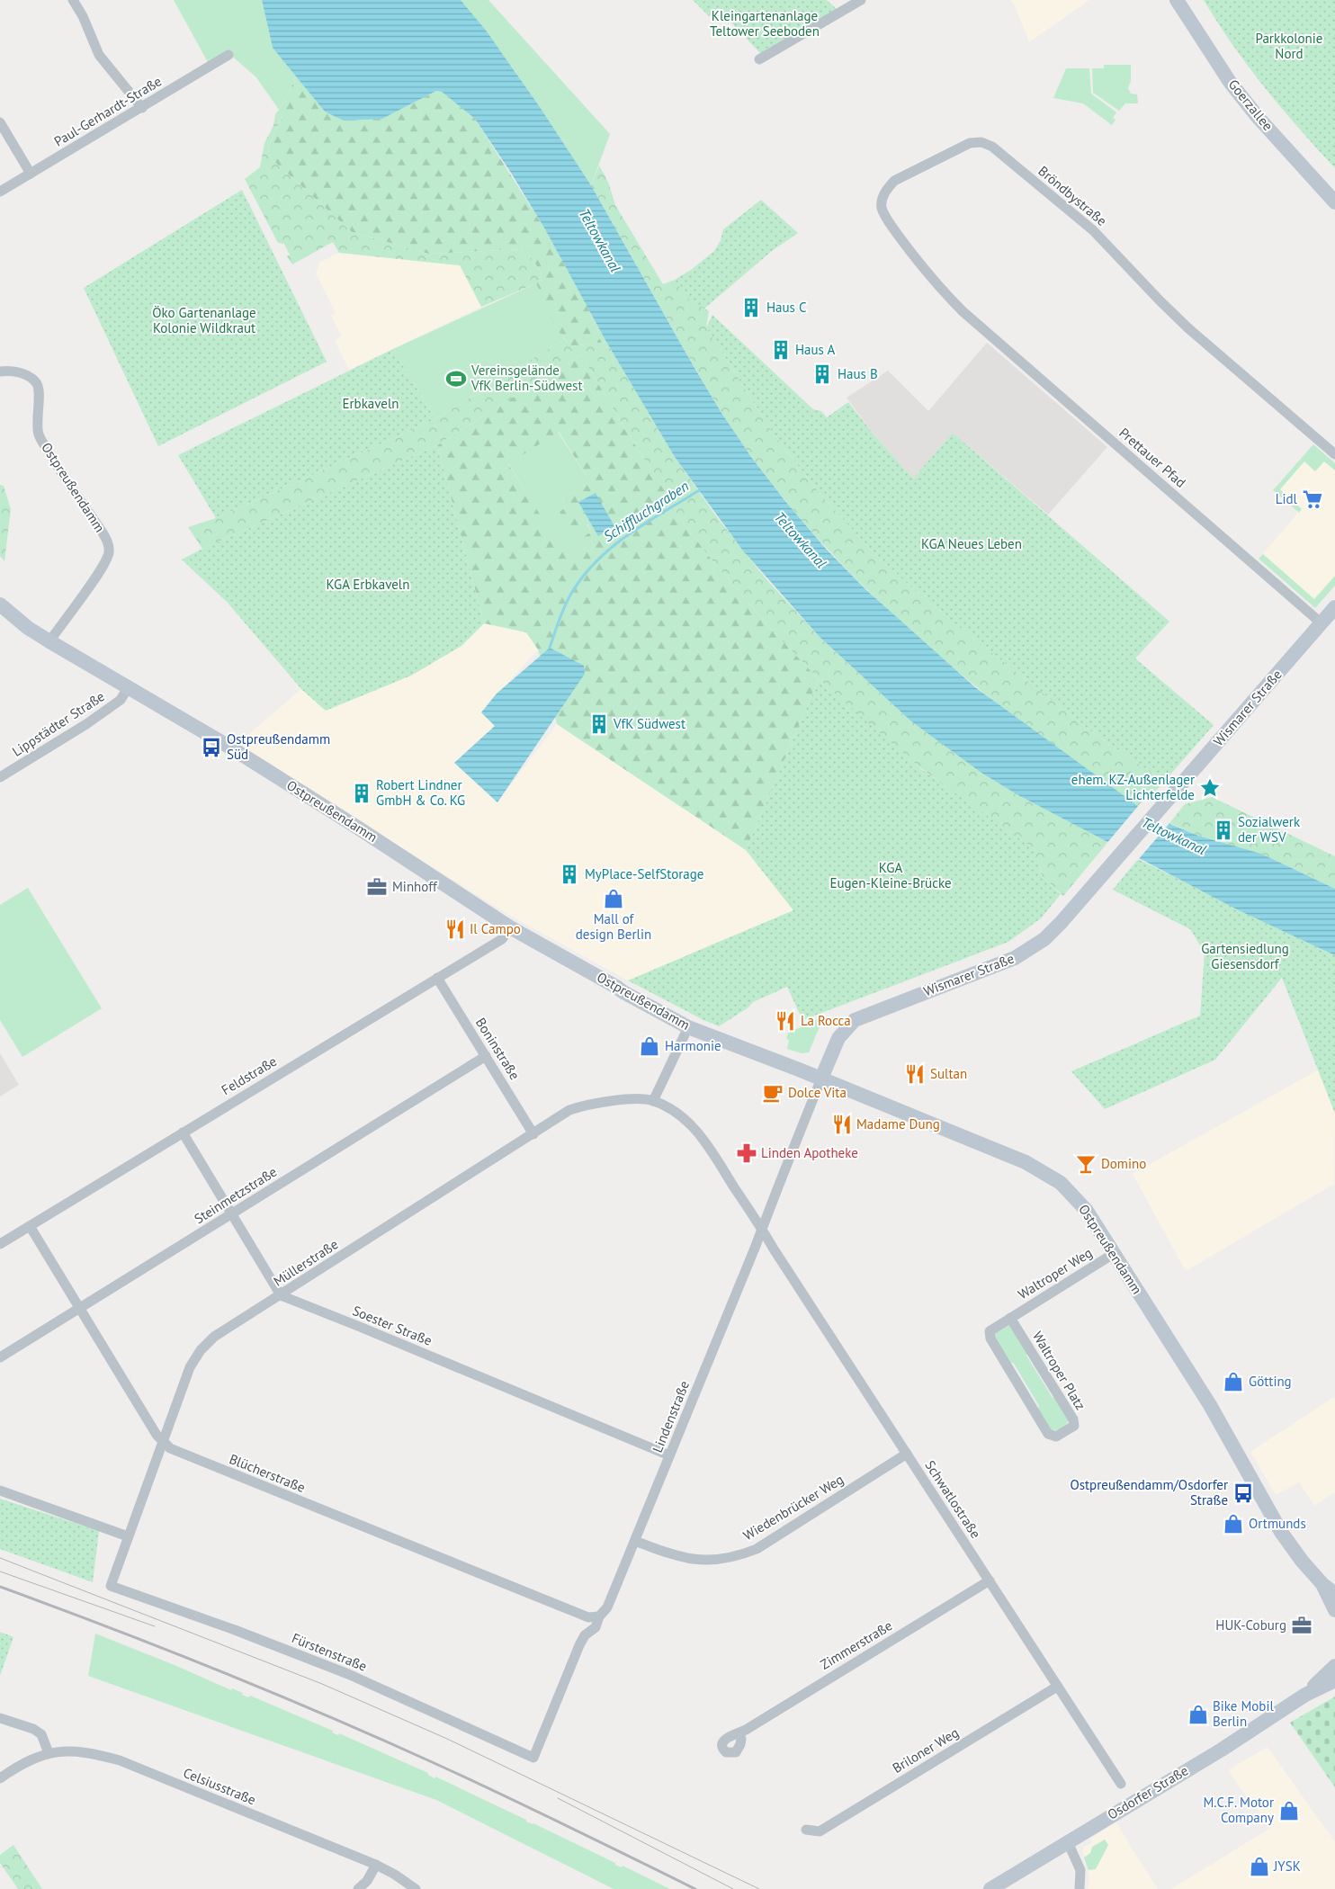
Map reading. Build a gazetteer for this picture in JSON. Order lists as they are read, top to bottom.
{
  "streets": {
    "main road": [
      "Goerzallee",
      "Ostpreußendamm",
      "Wismarer Straße",
      "Osdorfer Straße"
    ],
    "street": [
      "Paul-Gerhardt-Straße",
      "Bröndbystraße",
      "Prettauer Pfad",
      "Lippstädter Straße",
      "Boninstraße",
      "Feldstraße",
      "Steinmetzstraße",
      "Müllerstraße",
      "Waltroper Weg",
      "Soester Straße",
      "Waltroper Platz",
      "Lindenstraße",
      "Blücherstraße",
      "Schwatlostraße",
      "Wiedenbrücker Weg",
      "Zimmerstraße",
      "Fürstenstraße",
      "Briloner Weg",
      "Celsiusstraße"
    ]
  },
  "crossings": [
    ["Bröndbystraße", "Prettauer Pfad"],
    ["Prettauer Pfad", "Wismarer Straße"],
    ["Ostpreußendamm", "Wismarer Straße"],
    ["Ostpreußendamm", "Lippstädter Straße"],
    ["Ostpreußendamm", "Feldstraße"],
    ["Ostpreußendamm", "Waltroper Weg"],
    ["Ostpreußendamm", "Lindenstraße"],
    ["Wismarer Straße", "Lindenstraße"],
    ["Boninstraße", "Feldstraße"],
    ["Boninstraße", "Steinmetzstraße"],
    ["Boninstraße", "Müllerstraße"],
    ["Müllerstraße", "Soester Straße"],
    ["Müllerstraße", "Lindenstraße"],
    ["Müllerstraße", "Blücherstraße"],
    ["Müllerstraße", "Schwatlostraße"],
    ["Müllerstraße", "Fürstenstraße"],
    ["Waltroper Weg", "Waltroper Platz"],
    ["Soester Straße", "Lindenstraße"],
    ["Lindenstraße", "Blücherstraße"],
    ["Lindenstraße", "Schwatlostraße"],
    ["Lindenstraße", "Wiedenbrücker Weg"],
    ["Lindenstraße", "Fürstenstraße"],
    ["Schwatlostraße", "Wiedenbrücker Weg"],
    ["Schwatlostraße", "Zimmerstraße"],
    ["Schwatlostraße", "Briloner Weg"]
  ],
  "water": ["Teltowkanal", "Schiffluchgraben"],
  "parks": [
    "Kleingartenanlage Teltower Seeboden",
    "Parkkolonie Nord",
    "Öko Gartenanlage Kolonie Wildkraut",
    "Erbkaveln",
    "KGA Neues Leben",
    "KGA Erbkaveln",
    "KGA Eugen-Kleine-Brücke",
    "Gartensiedlung Giesensdorf"
  ],
  "places": {
    "building": [
      "Haus C",
      "Haus A",
      "Haus B",
      "VfK Südwest",
      "Robert Lindner GmbH & Co. KG",
      "Sozialwerk der WSV",
      "MyPlace-SelfStorage"
    ],
    "sports": ["Vereinsgelände VfK Berlin-Südwest"],
    "supermarket": ["Lidl"],
    "bus stop": ["Ostpreußendamm Süd", "Ostpreußendamm/Osdorfer Straße"],
    "place": ["ehem. KZ-Außenlager Lichterfelde"],
    "office": ["Minhoff", "HUK-Coburg"],
    "shop": [
      "Mall of design Berlin",
      "Harmonie",
      "Götting",
      "Ortmunds",
      "Bike Mobil Berlin",
      "M.C.F. Motor Company",
      "JYSK"
    ],
    "restaurant": [
      "Il Campo",
      "La Rocca",
      "Sultan",
      "Madame Dung"
    ],
    "cafe": ["Dolce Vita"],
    "pharmacy": ["Linden Apotheke"],
    "bar": ["Domino"]
  }
}
